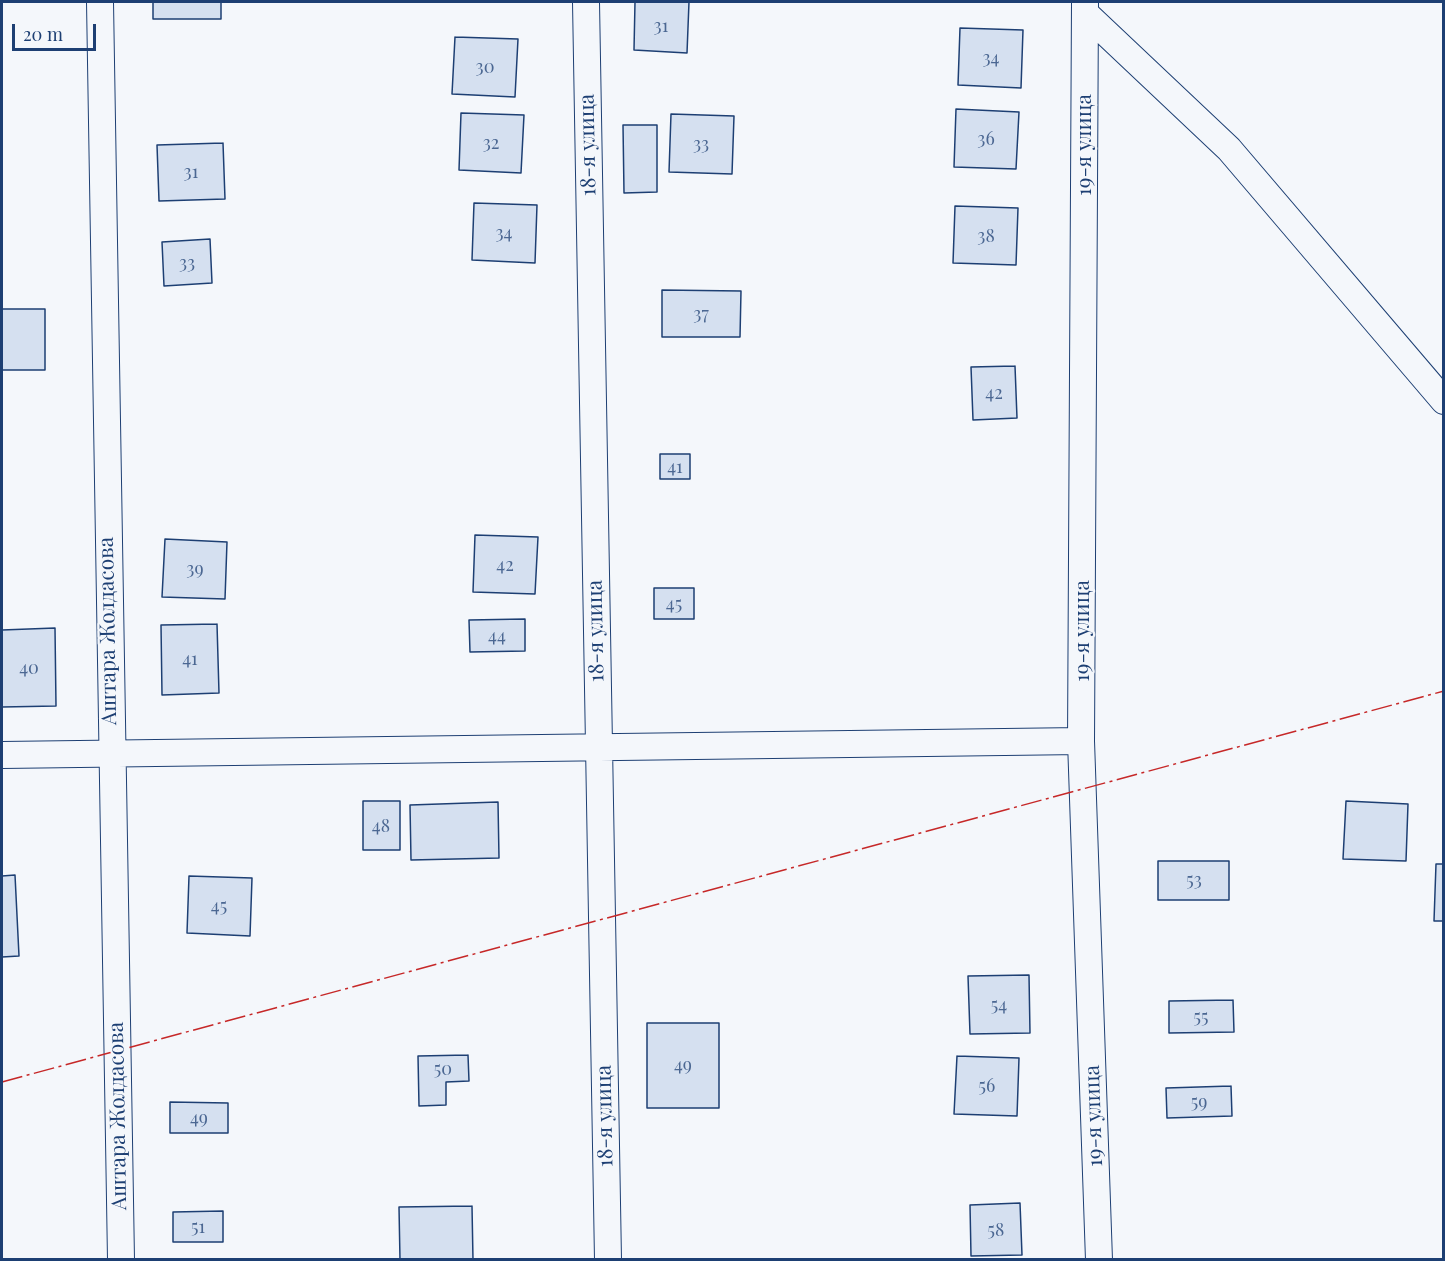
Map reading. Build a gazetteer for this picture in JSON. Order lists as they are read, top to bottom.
{
  "streets": {
    "street": ["18-я улица", "19-я улица", "Аштара Жолдасова"]
  },
  "house_numbers": [
    "31",
    "34",
    "30",
    "36",
    "32",
    "33",
    "31",
    "34",
    "38",
    "33",
    "37",
    "42",
    "41",
    "42",
    "39",
    "45",
    "44",
    "41",
    "40",
    "48",
    "53",
    "45",
    "54",
    "55",
    "49",
    "50",
    "56",
    "59",
    "49",
    "51",
    "58"
  ],
  "scale_bar": "20 m"
}
